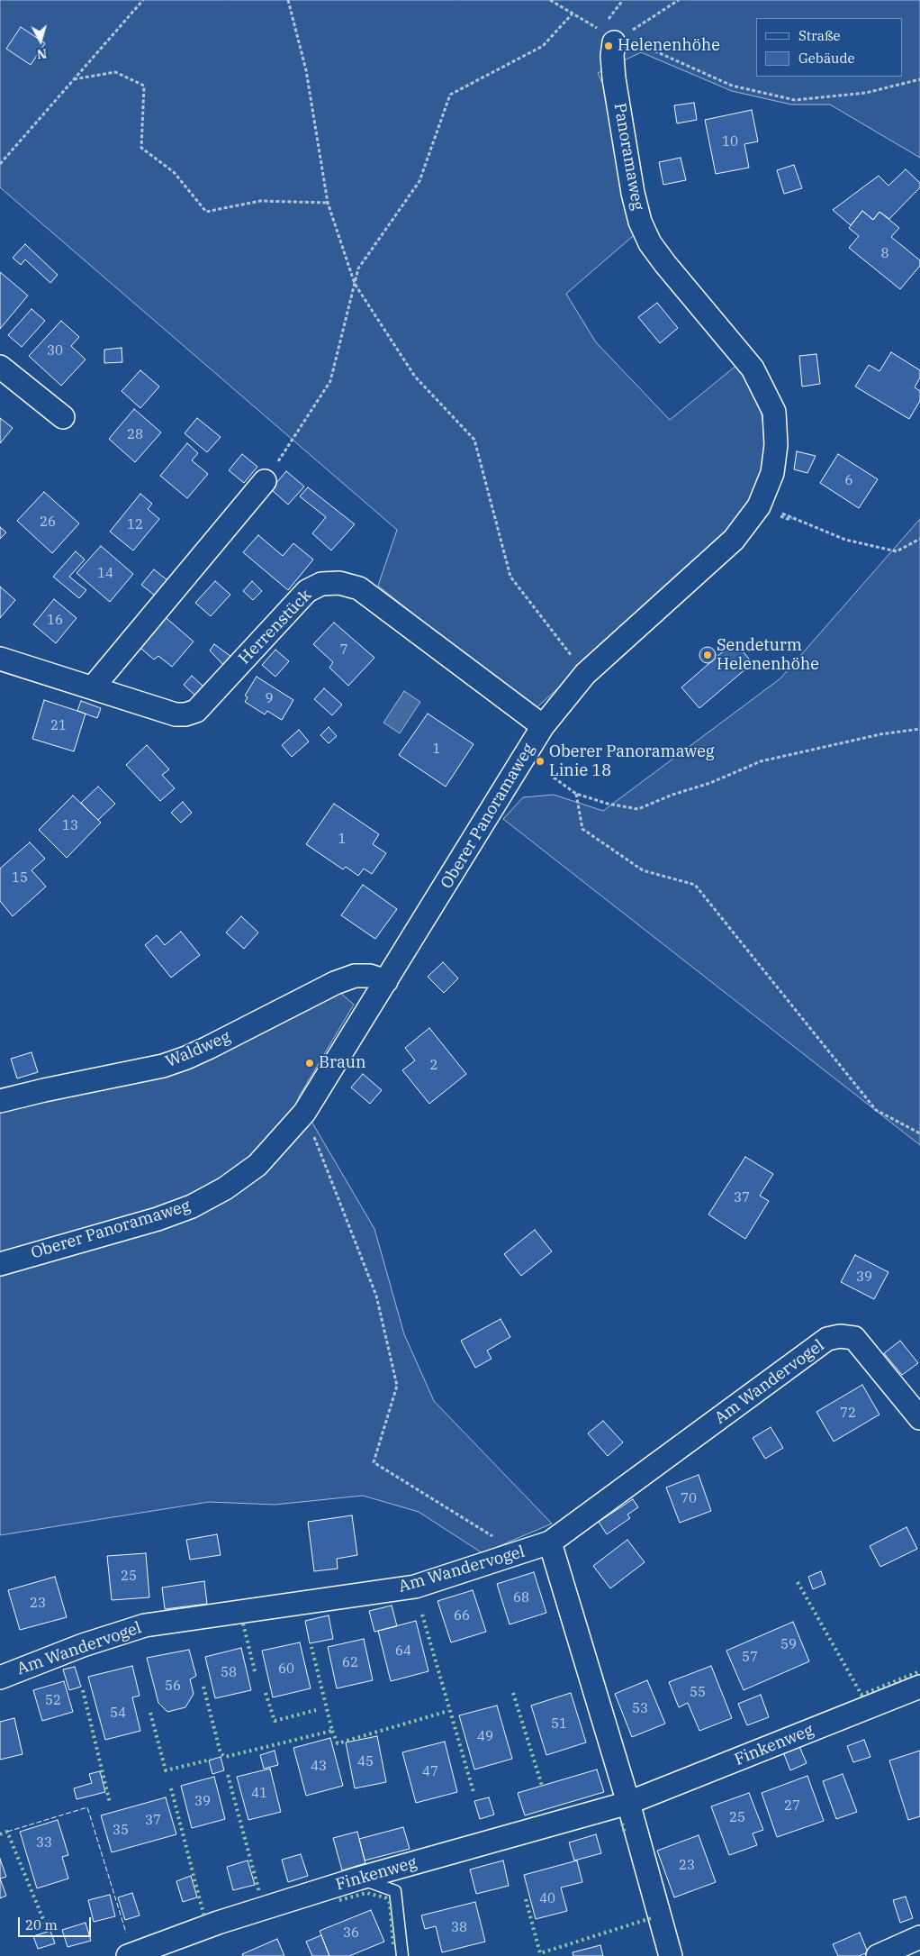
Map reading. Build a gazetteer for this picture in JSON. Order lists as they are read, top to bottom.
{
  "streets": {
    "street": [
      "Panoramaweg",
      "Herrenstück",
      "Oberer Panoramaweg",
      "Waldweg",
      "Am Wandervogel",
      "Finkenweg"
    ]
  },
  "crossings": [
    ["Panoramaweg", "Oberer Panoramaweg"],
    ["Herrenstück", "Oberer Panoramaweg"],
    ["Oberer Panoramaweg", "Waldweg"]
  ],
  "places": [
    "Helenenhöhe",
    "Sendeturm Helenenhöhe",
    "Oberer Panoramaweg Linie 18",
    "Braun"
  ],
  "house_numbers": [
    "10",
    "8",
    "30",
    "28",
    "6",
    "26",
    "12",
    "14",
    "16",
    "7",
    "9",
    "21",
    "1",
    "13",
    "1",
    "15",
    "2",
    "37",
    "39",
    "72",
    "70",
    "25",
    "68",
    "23",
    "66",
    "59",
    "64",
    "57",
    "62",
    "60",
    "58",
    "56",
    "55",
    "52",
    "53",
    "54",
    "51",
    "49",
    "45",
    "43",
    "47",
    "41",
    "39",
    "27",
    "25",
    "37",
    "35",
    "33",
    "23",
    "40",
    "38",
    "36"
  ],
  "legend": ["Straße", "Gebäude"],
  "scale_bar": "20 m",
  "north": "bottom"
}
